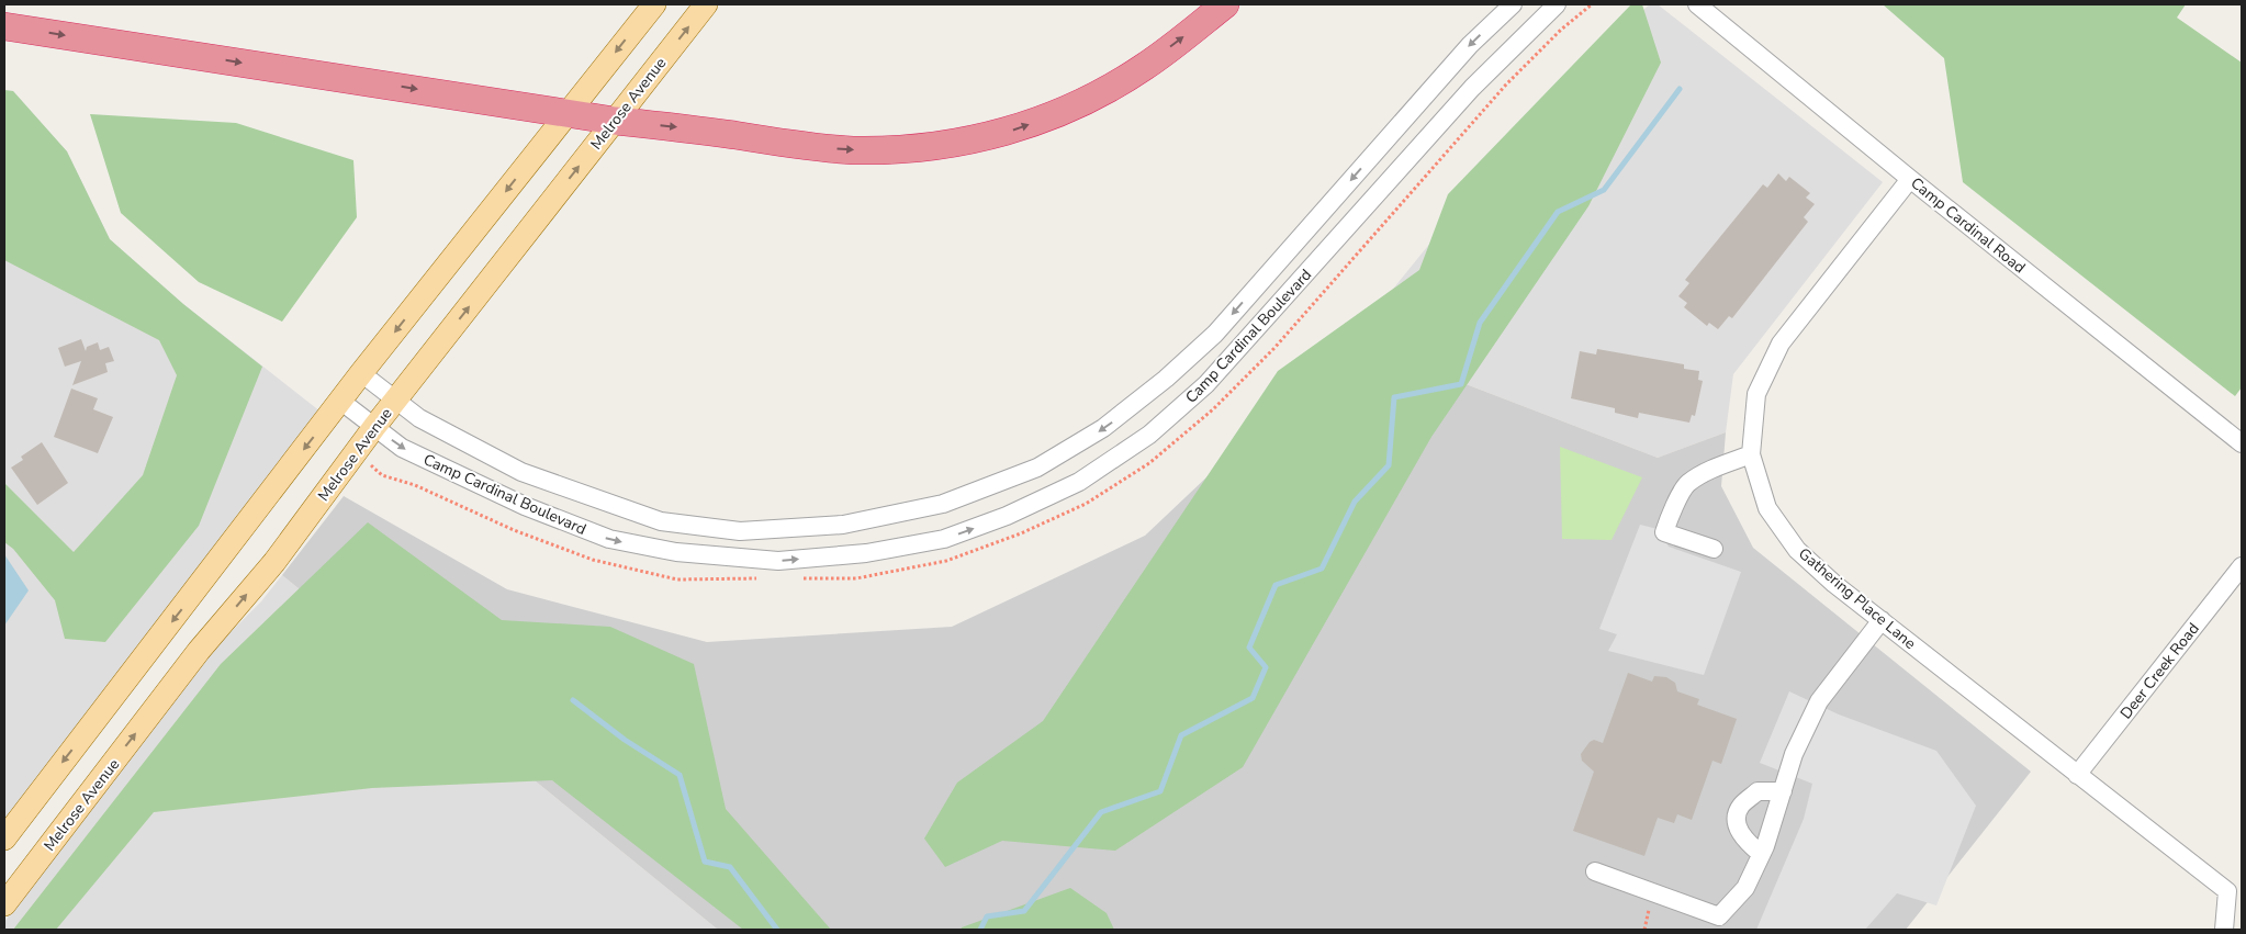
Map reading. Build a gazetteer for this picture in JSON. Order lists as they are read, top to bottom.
{
  "streets": {
    "main road": ["Melrose Avenue"],
    "street": [
      "Camp Cardinal Road",
      "Camp Cardinal Boulevard",
      "Gathering Place Lane",
      "Deer Creek Road"
    ]
  },
  "crossings": [
    ["Melrose Avenue", "Camp Cardinal Boulevard"],
    ["Camp Cardinal Road", "Gathering Place Lane"],
    ["Gathering Place Lane", "Deer Creek Road"]
  ]
}
